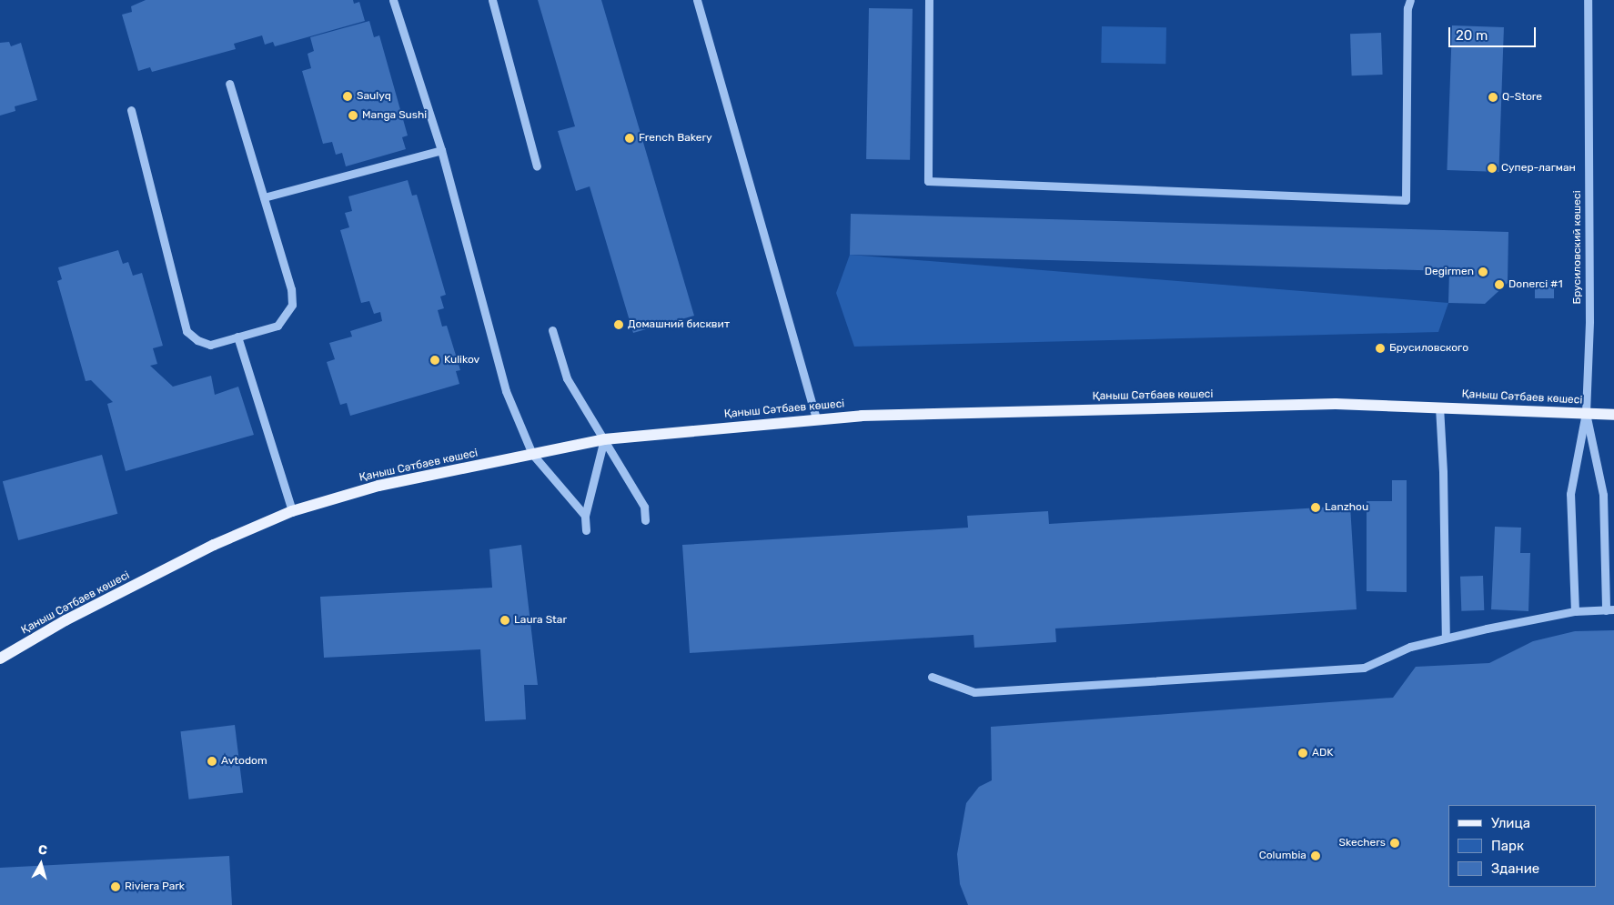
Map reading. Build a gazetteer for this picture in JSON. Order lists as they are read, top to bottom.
{
  "streets": {
    "main road": ["Қаныш Сәтбаев көшесі"],
    "street": ["Брусиловский көшесі"]
  },
  "crossings": [
    ["Брусиловский көшесі", "Қаныш Сәтбаев көшесі"]
  ],
  "places": [
    "Saulyq",
    "Q-Store",
    "Manga Sushi",
    "French Bakery",
    "Супер-лагман",
    "Degirmen",
    "Donerci #1",
    "Домашний бисквит",
    "Брусиловского",
    "Kulikov",
    "Lanzhou",
    "Laura Star",
    "ADK",
    "Avtodom",
    "Skechers",
    "Columbia",
    "Riviera Park"
  ],
  "legend": ["Улица", "Парк", "Здание"],
  "scale_bar": "20 m",
  "north": "top"
}
